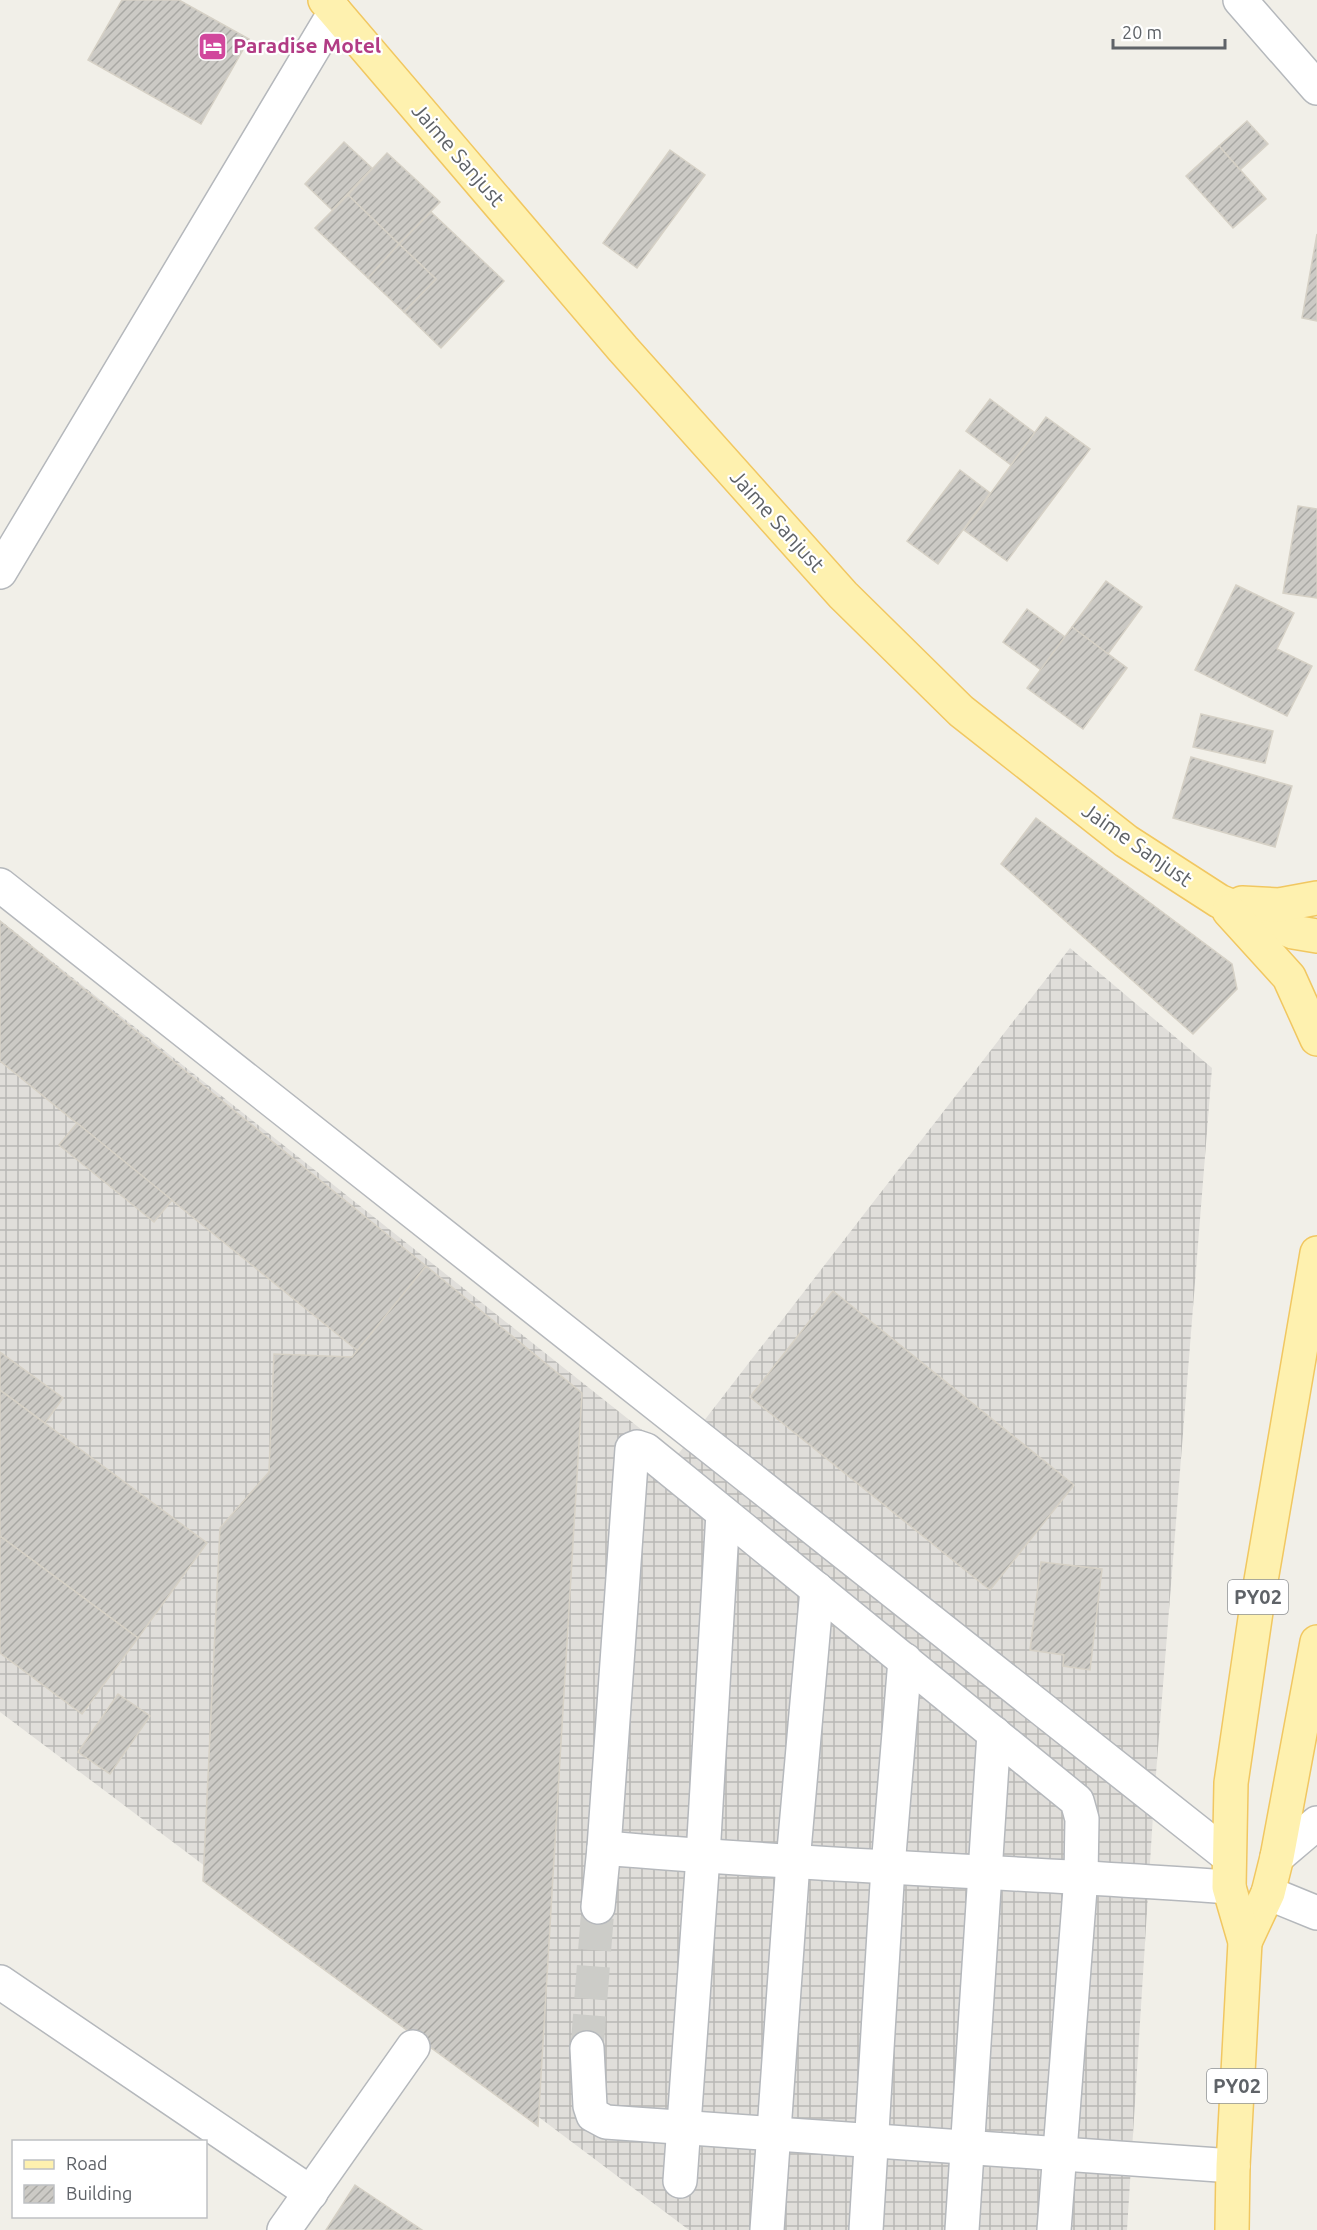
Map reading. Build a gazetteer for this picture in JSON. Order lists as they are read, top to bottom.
{
  "streets": {
    "main road": ["Jaime Sanjust", "PY02"]
  },
  "places": {
    "hotel": ["Paradise Motel"]
  },
  "legend": ["Road", "Building"],
  "scale_bar": "20 m"
}
